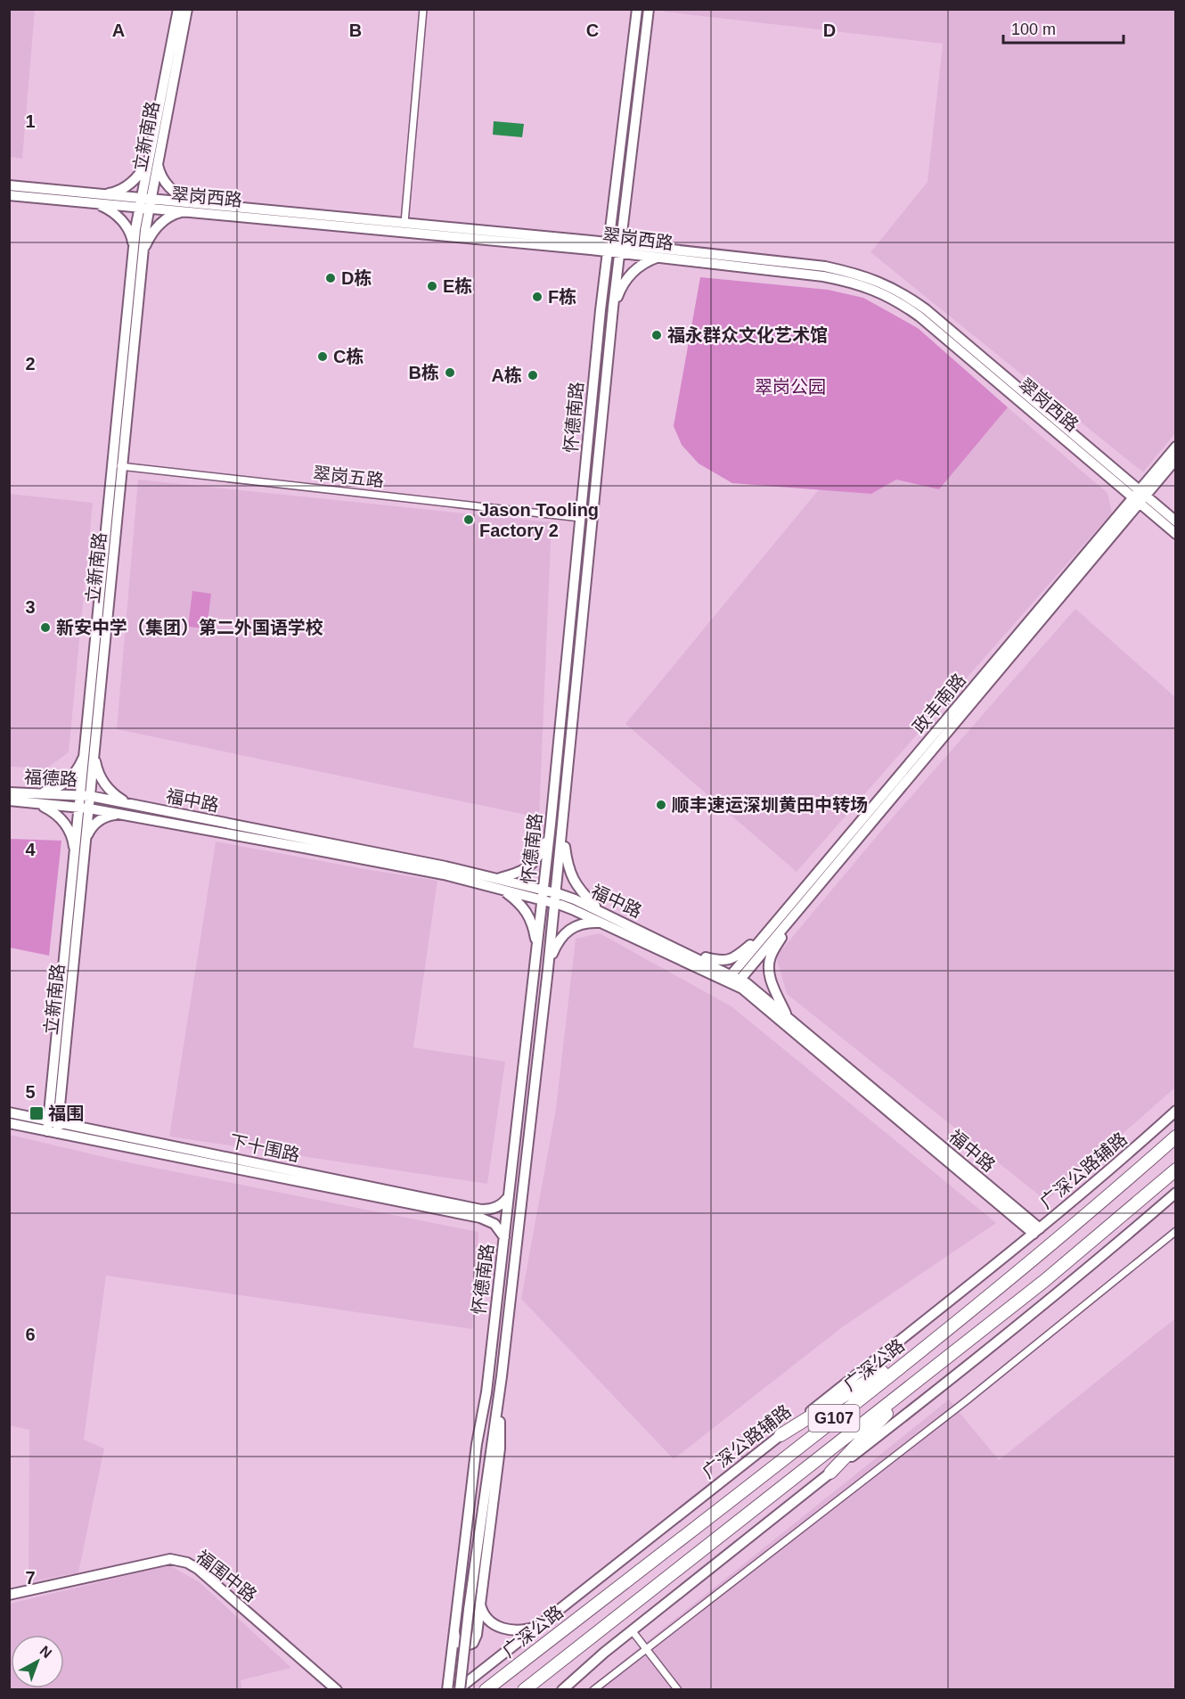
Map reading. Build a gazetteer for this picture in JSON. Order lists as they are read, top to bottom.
{
  "streets": {
    "highway": ["广深公路", "G107"],
    "main road": [
      "立新南路",
      "翠岗西路",
      "怀德南路",
      "政丰南路",
      "福德路",
      "福中路",
      "下十围路",
      "广深公路辅路",
      "福围中路"
    ],
    "street": ["翠岗五路"]
  },
  "crossings": [
    ["立新南路", "翠岗西路"],
    ["立新南路", "翠岗五路"],
    ["立新南路", "福德路"],
    ["立新南路", "福中路"],
    ["立新南路", "下十围路"],
    ["翠岗西路", "怀德南路"],
    ["翠岗西路", "政丰南路"],
    ["怀德南路", "翠岗五路"],
    ["怀德南路", "福中路"],
    ["怀德南路", "下十围路"],
    ["怀德南路", "广深公路辅路"],
    ["政丰南路", "福中路"],
    ["福德路", "福中路"],
    ["福中路", "广深公路辅路"]
  ],
  "parks": ["翠岗公园"],
  "places": {
    "other": [
      "D栋",
      "E栋",
      "F栋",
      "福永群众文化艺术馆",
      "C栋",
      "B栋",
      "A栋",
      "Jason Tooling Factory 2",
      "新安中学（集团）第二外国语学校",
      "顺丰速运深圳黄田中转场"
    ],
    "transit": ["福围"]
  },
  "scale_bar": "100 m",
  "north": "top right",
  "grid": {
    "columns": [
      "A",
      "B",
      "C",
      "D"
    ],
    "rows": [
      "1",
      "2",
      "3",
      "4",
      "5",
      "6",
      "7"
    ]
  }
}
